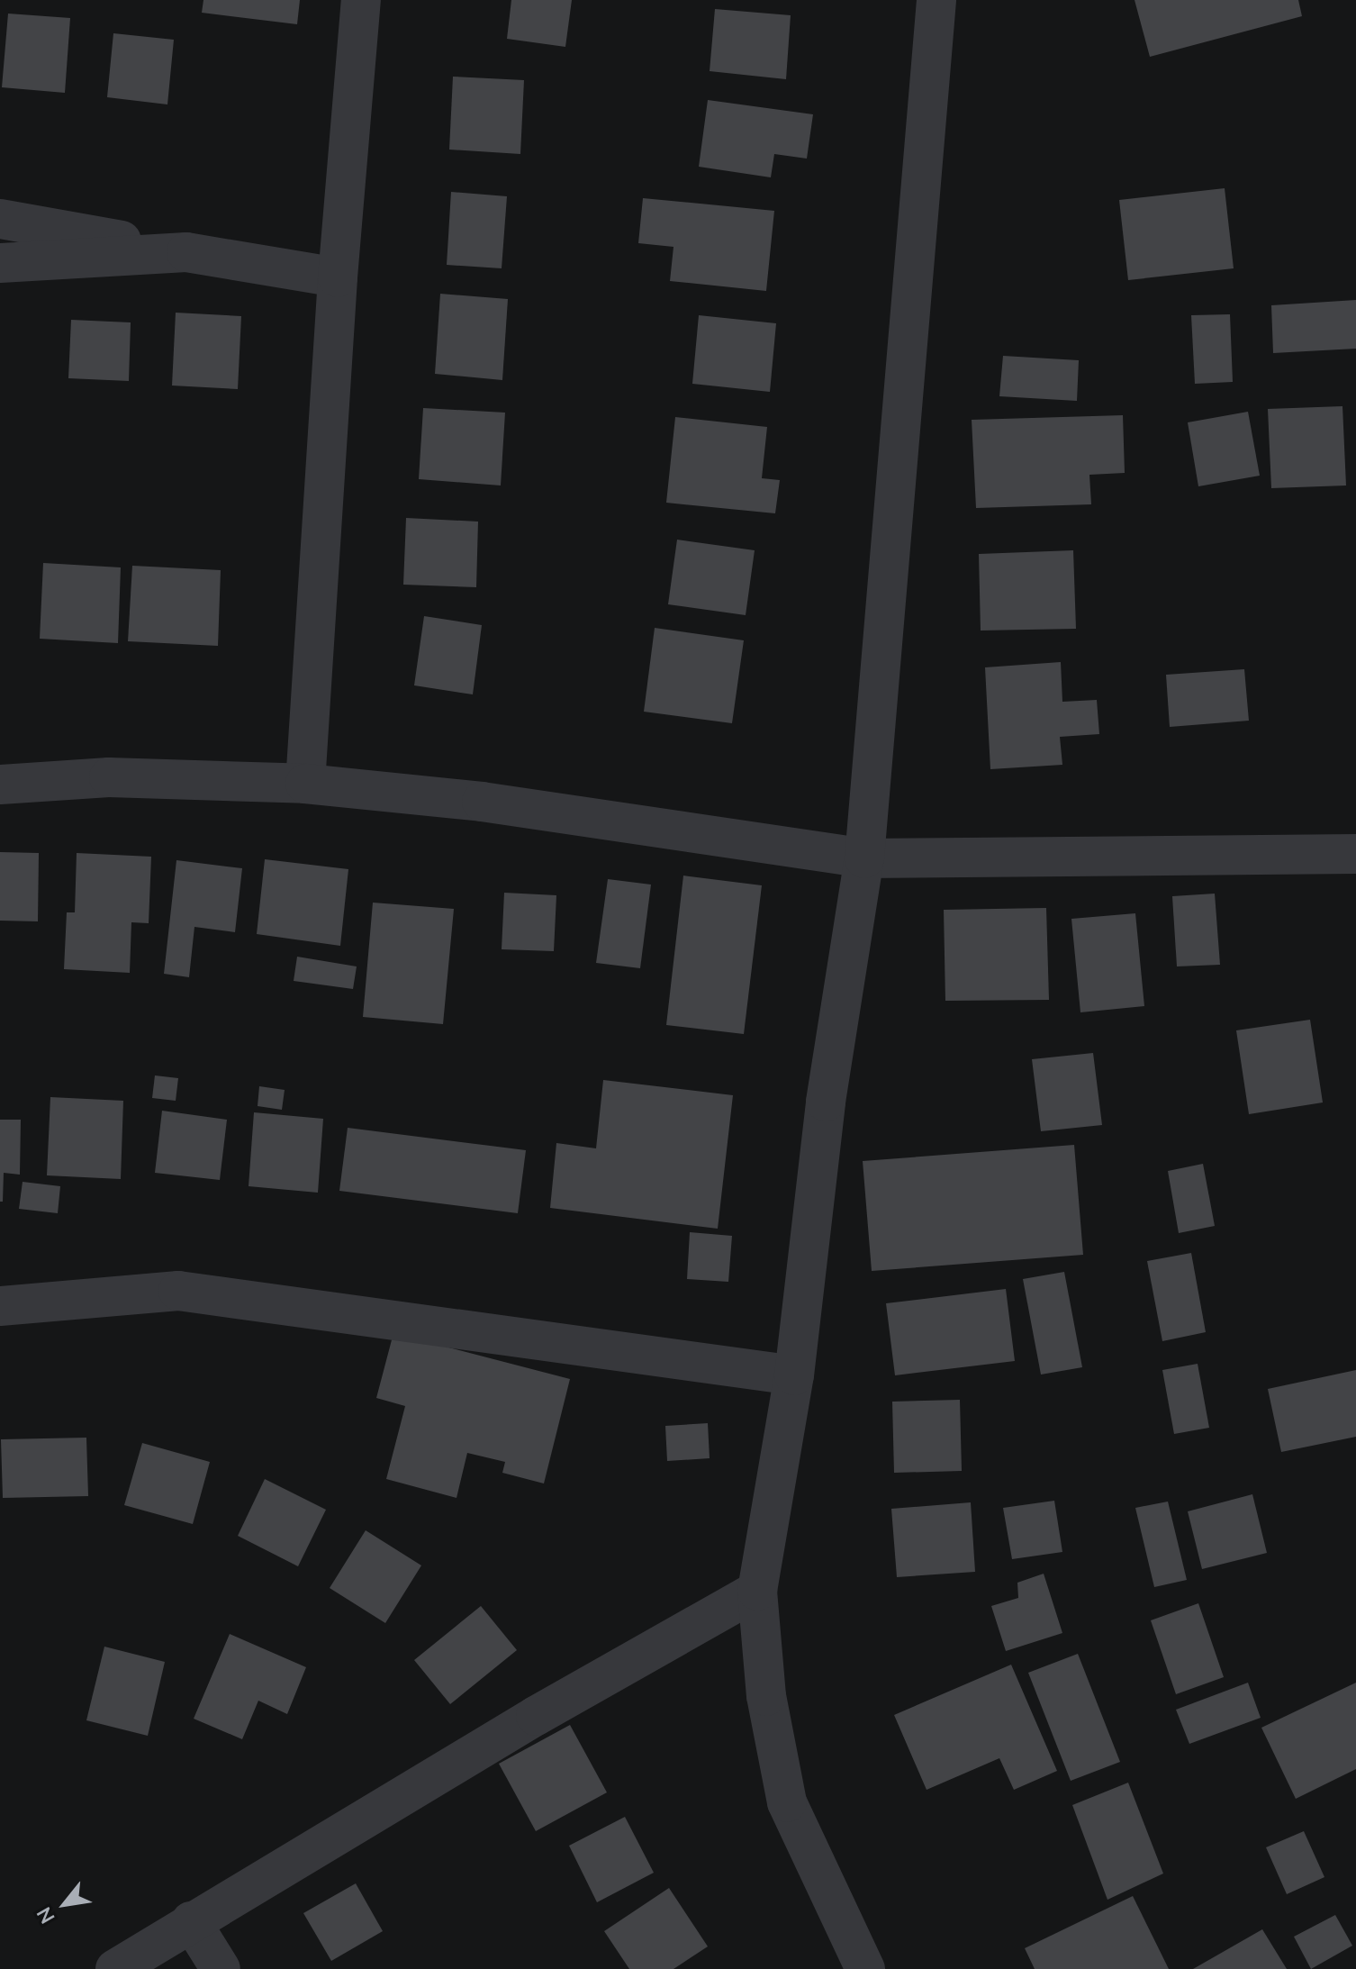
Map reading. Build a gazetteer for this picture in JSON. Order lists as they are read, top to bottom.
{
  "north": "bottom left"
}
